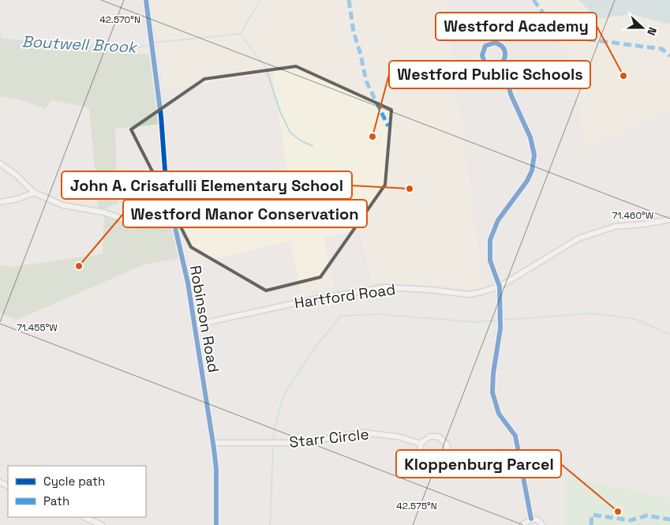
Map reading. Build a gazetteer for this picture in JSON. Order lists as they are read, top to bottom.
{
  "streets": {
    "street": ["Hartford Road", "Robinson Road", "Starr Circle"]
  },
  "crossings": [
    ["Hartford Road", "Robinson Road"],
    ["Robinson Road", "Starr Circle"]
  ],
  "water": ["Boutwell Brook"],
  "places": [
    "Westford Academy",
    "Westford Public Schools",
    "John A. Crisafulli Elementary School",
    "Westford Manor Conservation",
    "Kloppenburg Parcel"
  ],
  "legend": ["Cycle path", "Path"],
  "north": "right",
  "coordinates": [
    "42.570°N",
    "71.460°W",
    "71.455°W",
    "42.575°N"
  ]
}
